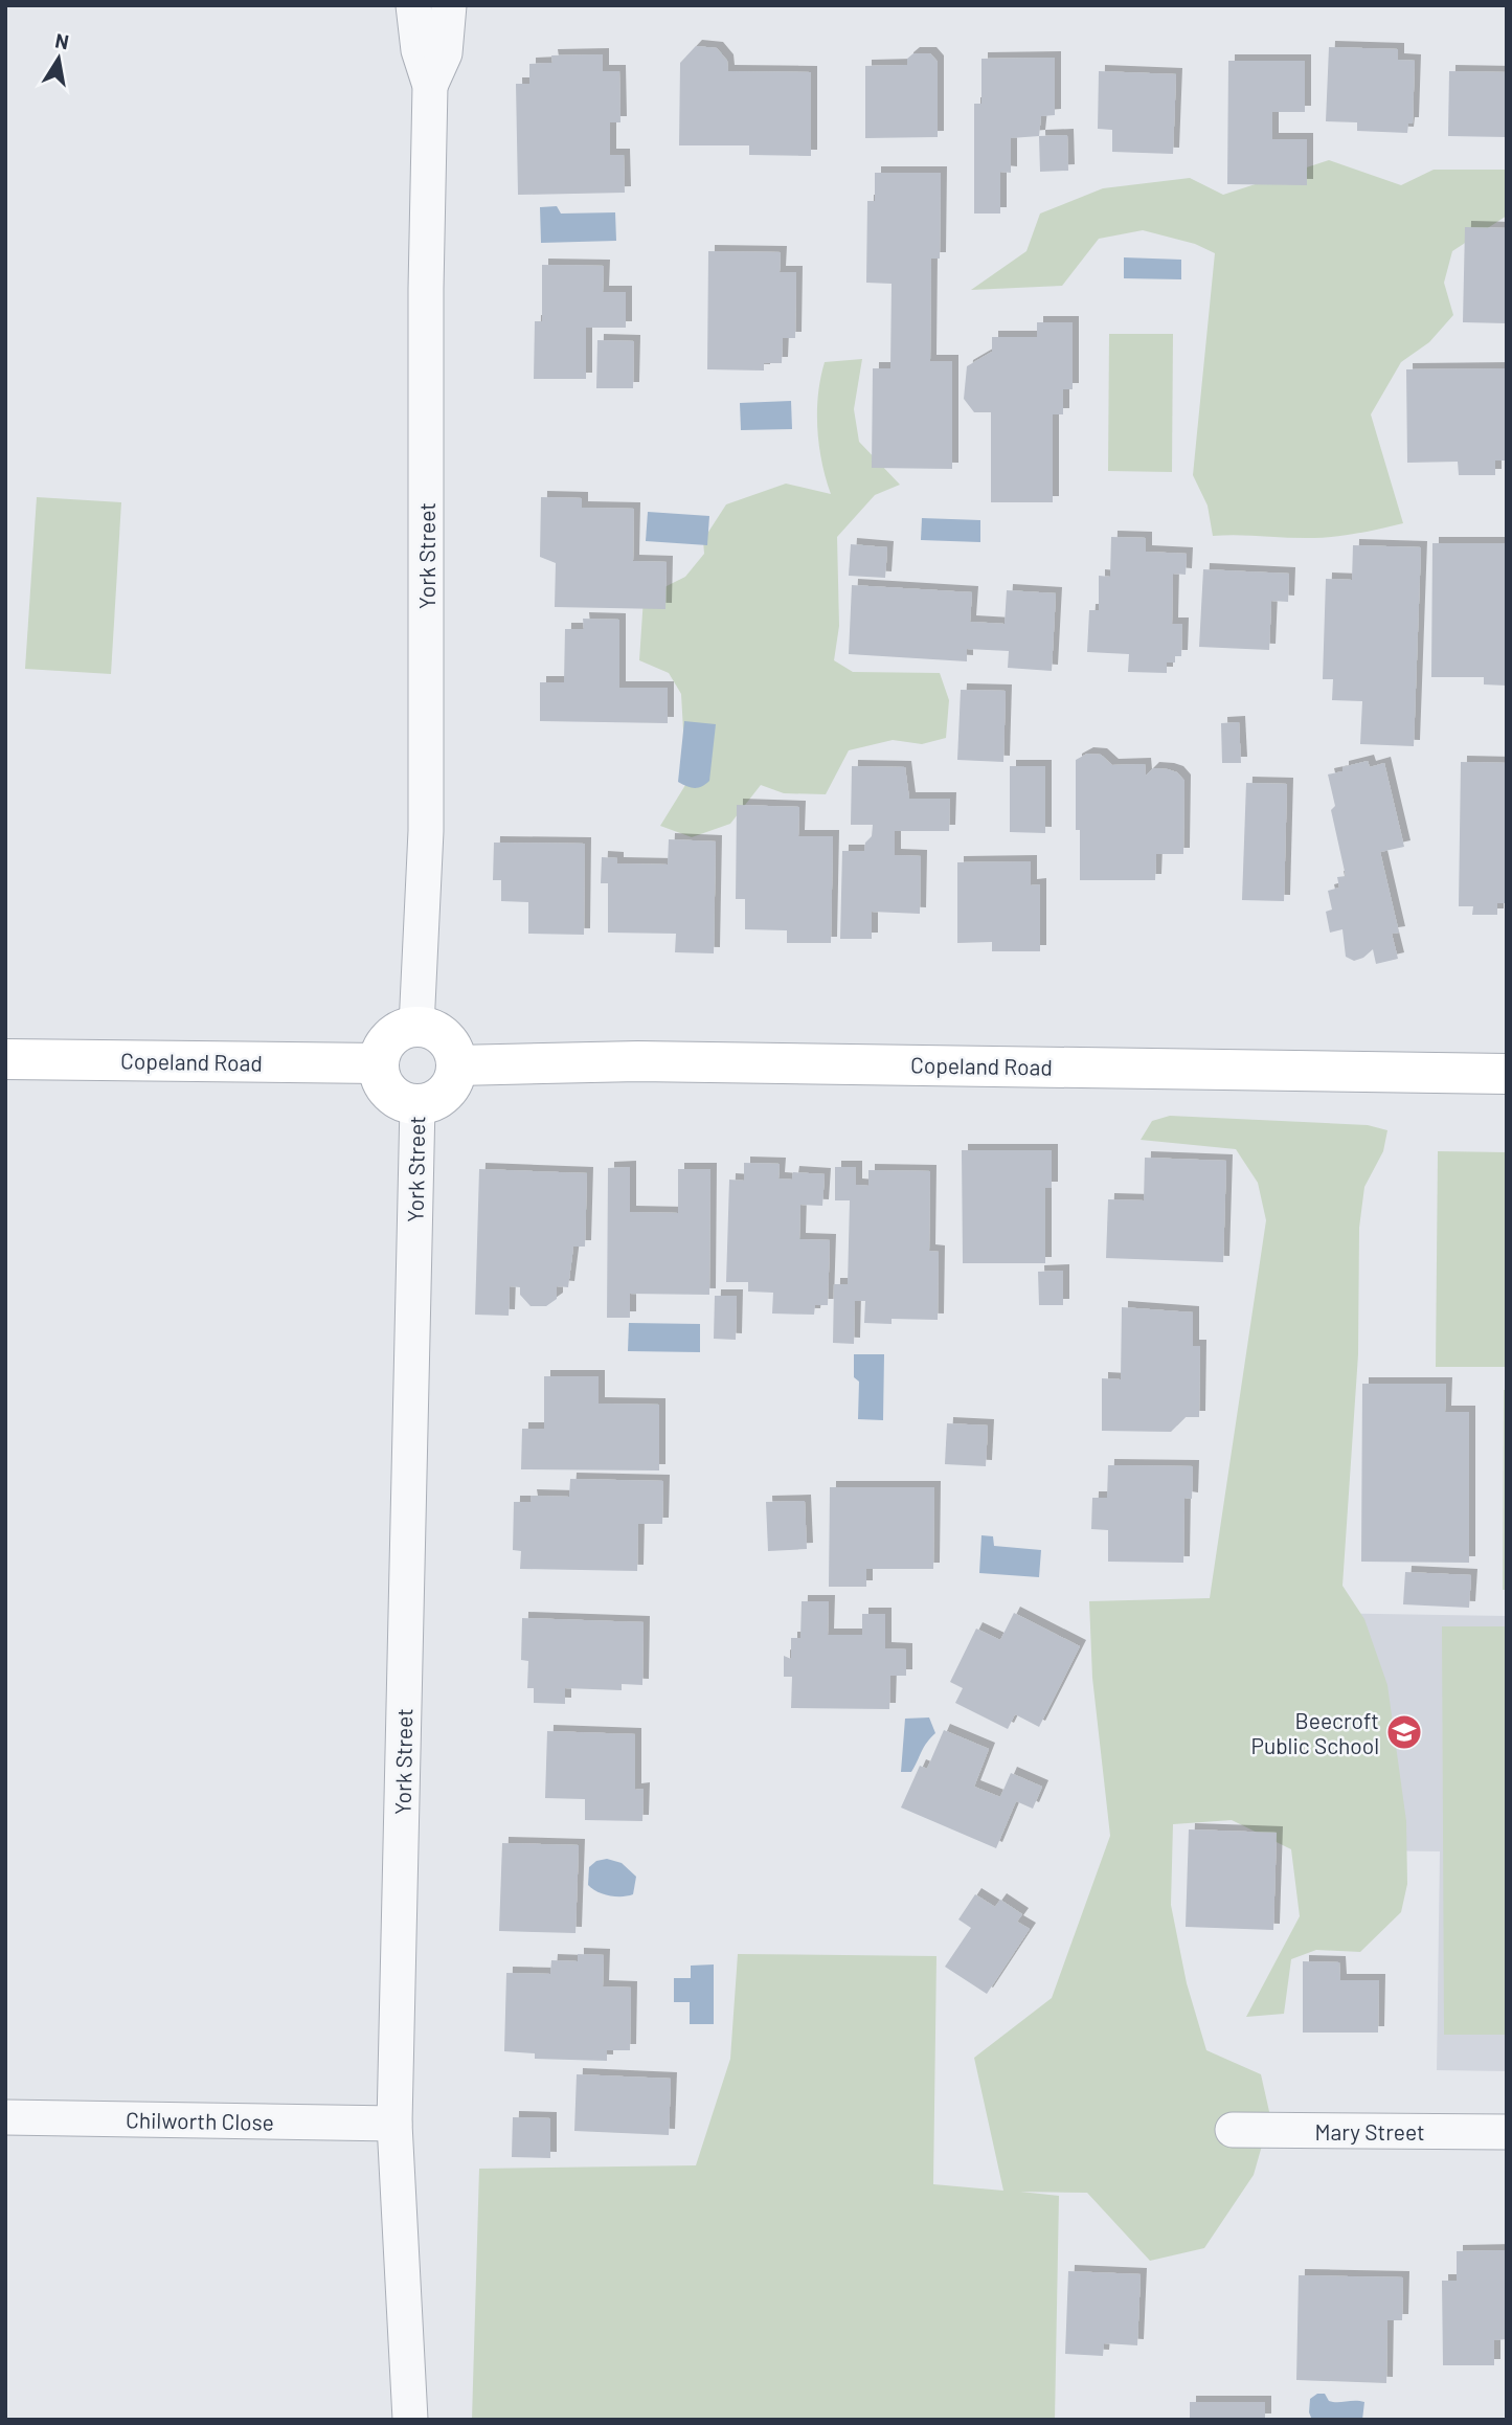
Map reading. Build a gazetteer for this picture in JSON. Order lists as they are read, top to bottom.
{
  "streets": {
    "main road": ["Copeland Road"],
    "street": ["York Street", "Chilworth Close", "Mary Street"]
  },
  "crossings": [
    ["York Street", "Copeland Road"],
    ["York Street", "Chilworth Close"]
  ],
  "places": {
    "school or university": ["Beecroft Public School"]
  },
  "north": "top"
}
